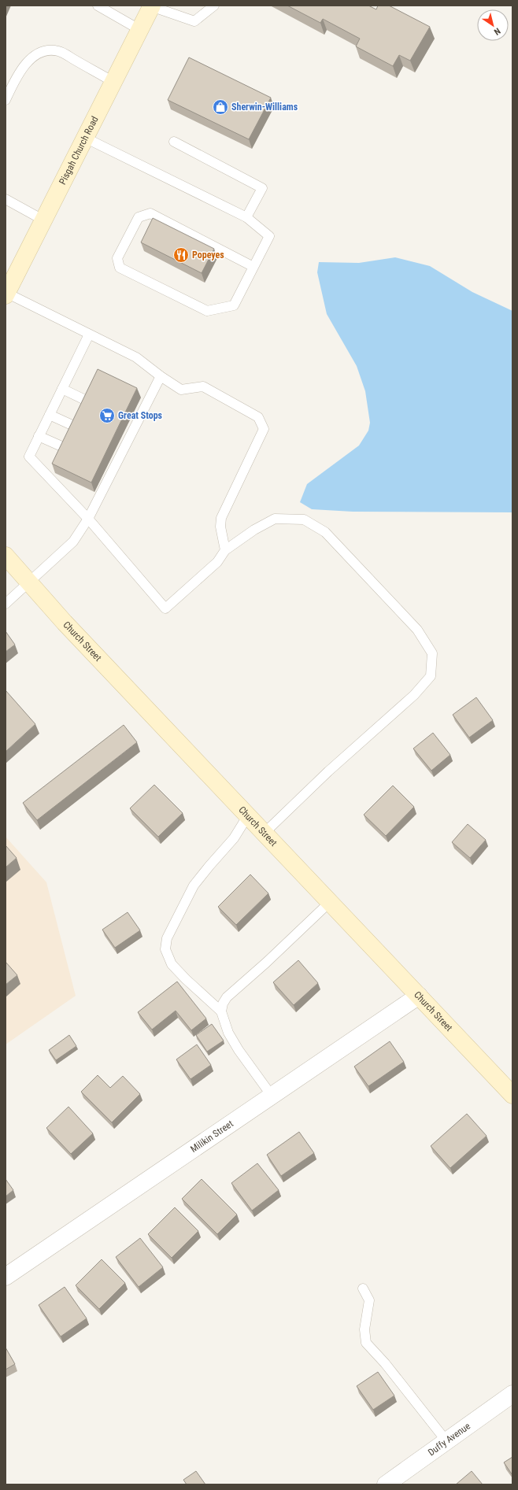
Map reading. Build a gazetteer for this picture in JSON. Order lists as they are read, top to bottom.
{
  "streets": {
    "street": [
      "Pisgah Church Road",
      "Church Street",
      "Milikin Street",
      "Duffy Avenue"
    ]
  },
  "crossings": [
    ["Church Street", "Milikin Street"]
  ],
  "places": {
    "shop": ["Sherwin-Williams"],
    "restaurant": ["Popeyes"],
    "supermarket": ["Great Stops"]
  },
  "north": "bottom right"
}
